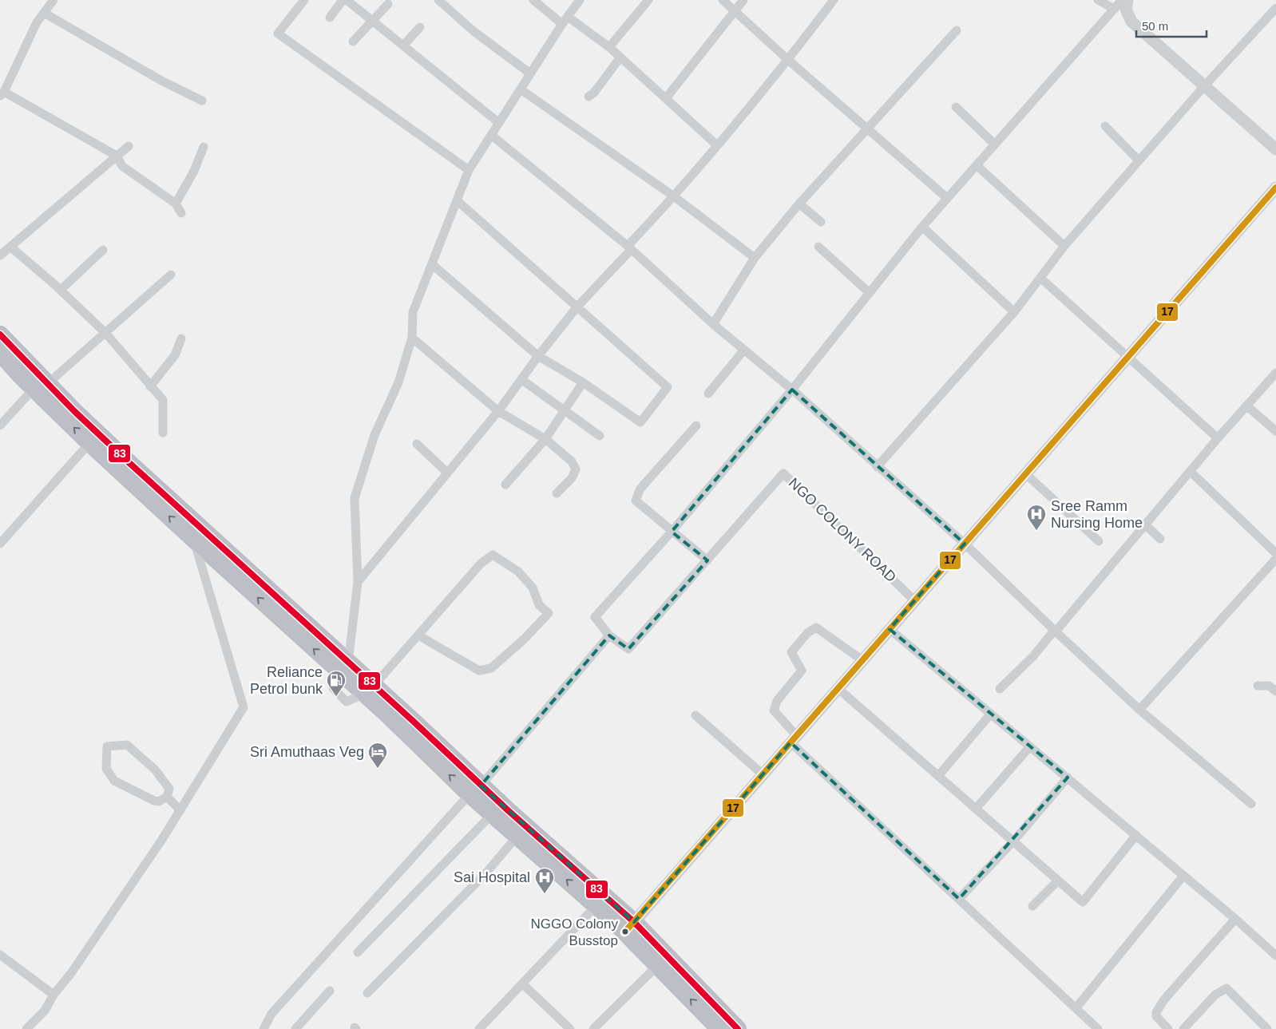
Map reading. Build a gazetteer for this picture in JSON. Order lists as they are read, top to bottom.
{
  "streets": {
    "street": ["NGO COLONY ROAD"]
  },
  "places": {
    "hospital": ["Sree Ramm Nursing Home", "Sai Hospital"],
    "fuel station": ["Reliance Petrol bunk"],
    "hotel": ["Sri Amuthaas Veg"],
    "other": ["NGGO Colony Busstop"]
  },
  "lines": ["transit line 17", "transit line 83"],
  "scale_bar": "50 m"
}
